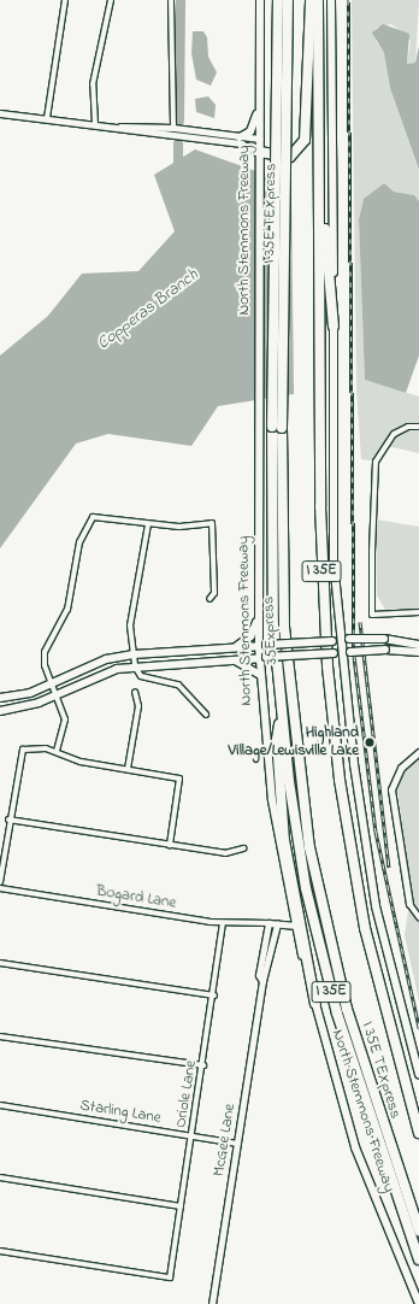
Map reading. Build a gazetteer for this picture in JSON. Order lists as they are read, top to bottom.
{
  "streets": {
    "highway": [
      "I 35E TEXpress",
      "North Stemmons Freeway",
      "I 35E",
      "35Express"
    ],
    "street": [
      "Bogard Lane",
      "Oriole Lane",
      "Starling Lane",
      "McGee Lane"
    ]
  },
  "crossings": [
    ["I 35E TEXpress", "North Stemmons Freeway"],
    ["I 35E TEXpress", "35Express"],
    ["North Stemmons Freeway", "35Express"],
    ["Bogard Lane", "Oriole Lane"],
    ["Bogard Lane", "McGee Lane"],
    ["Oriole Lane", "Starling Lane"],
    ["Starling Lane", "McGee Lane"]
  ],
  "water": ["Copperas Branch"],
  "places": ["Highland Village/Lewisville Lake"]
}
